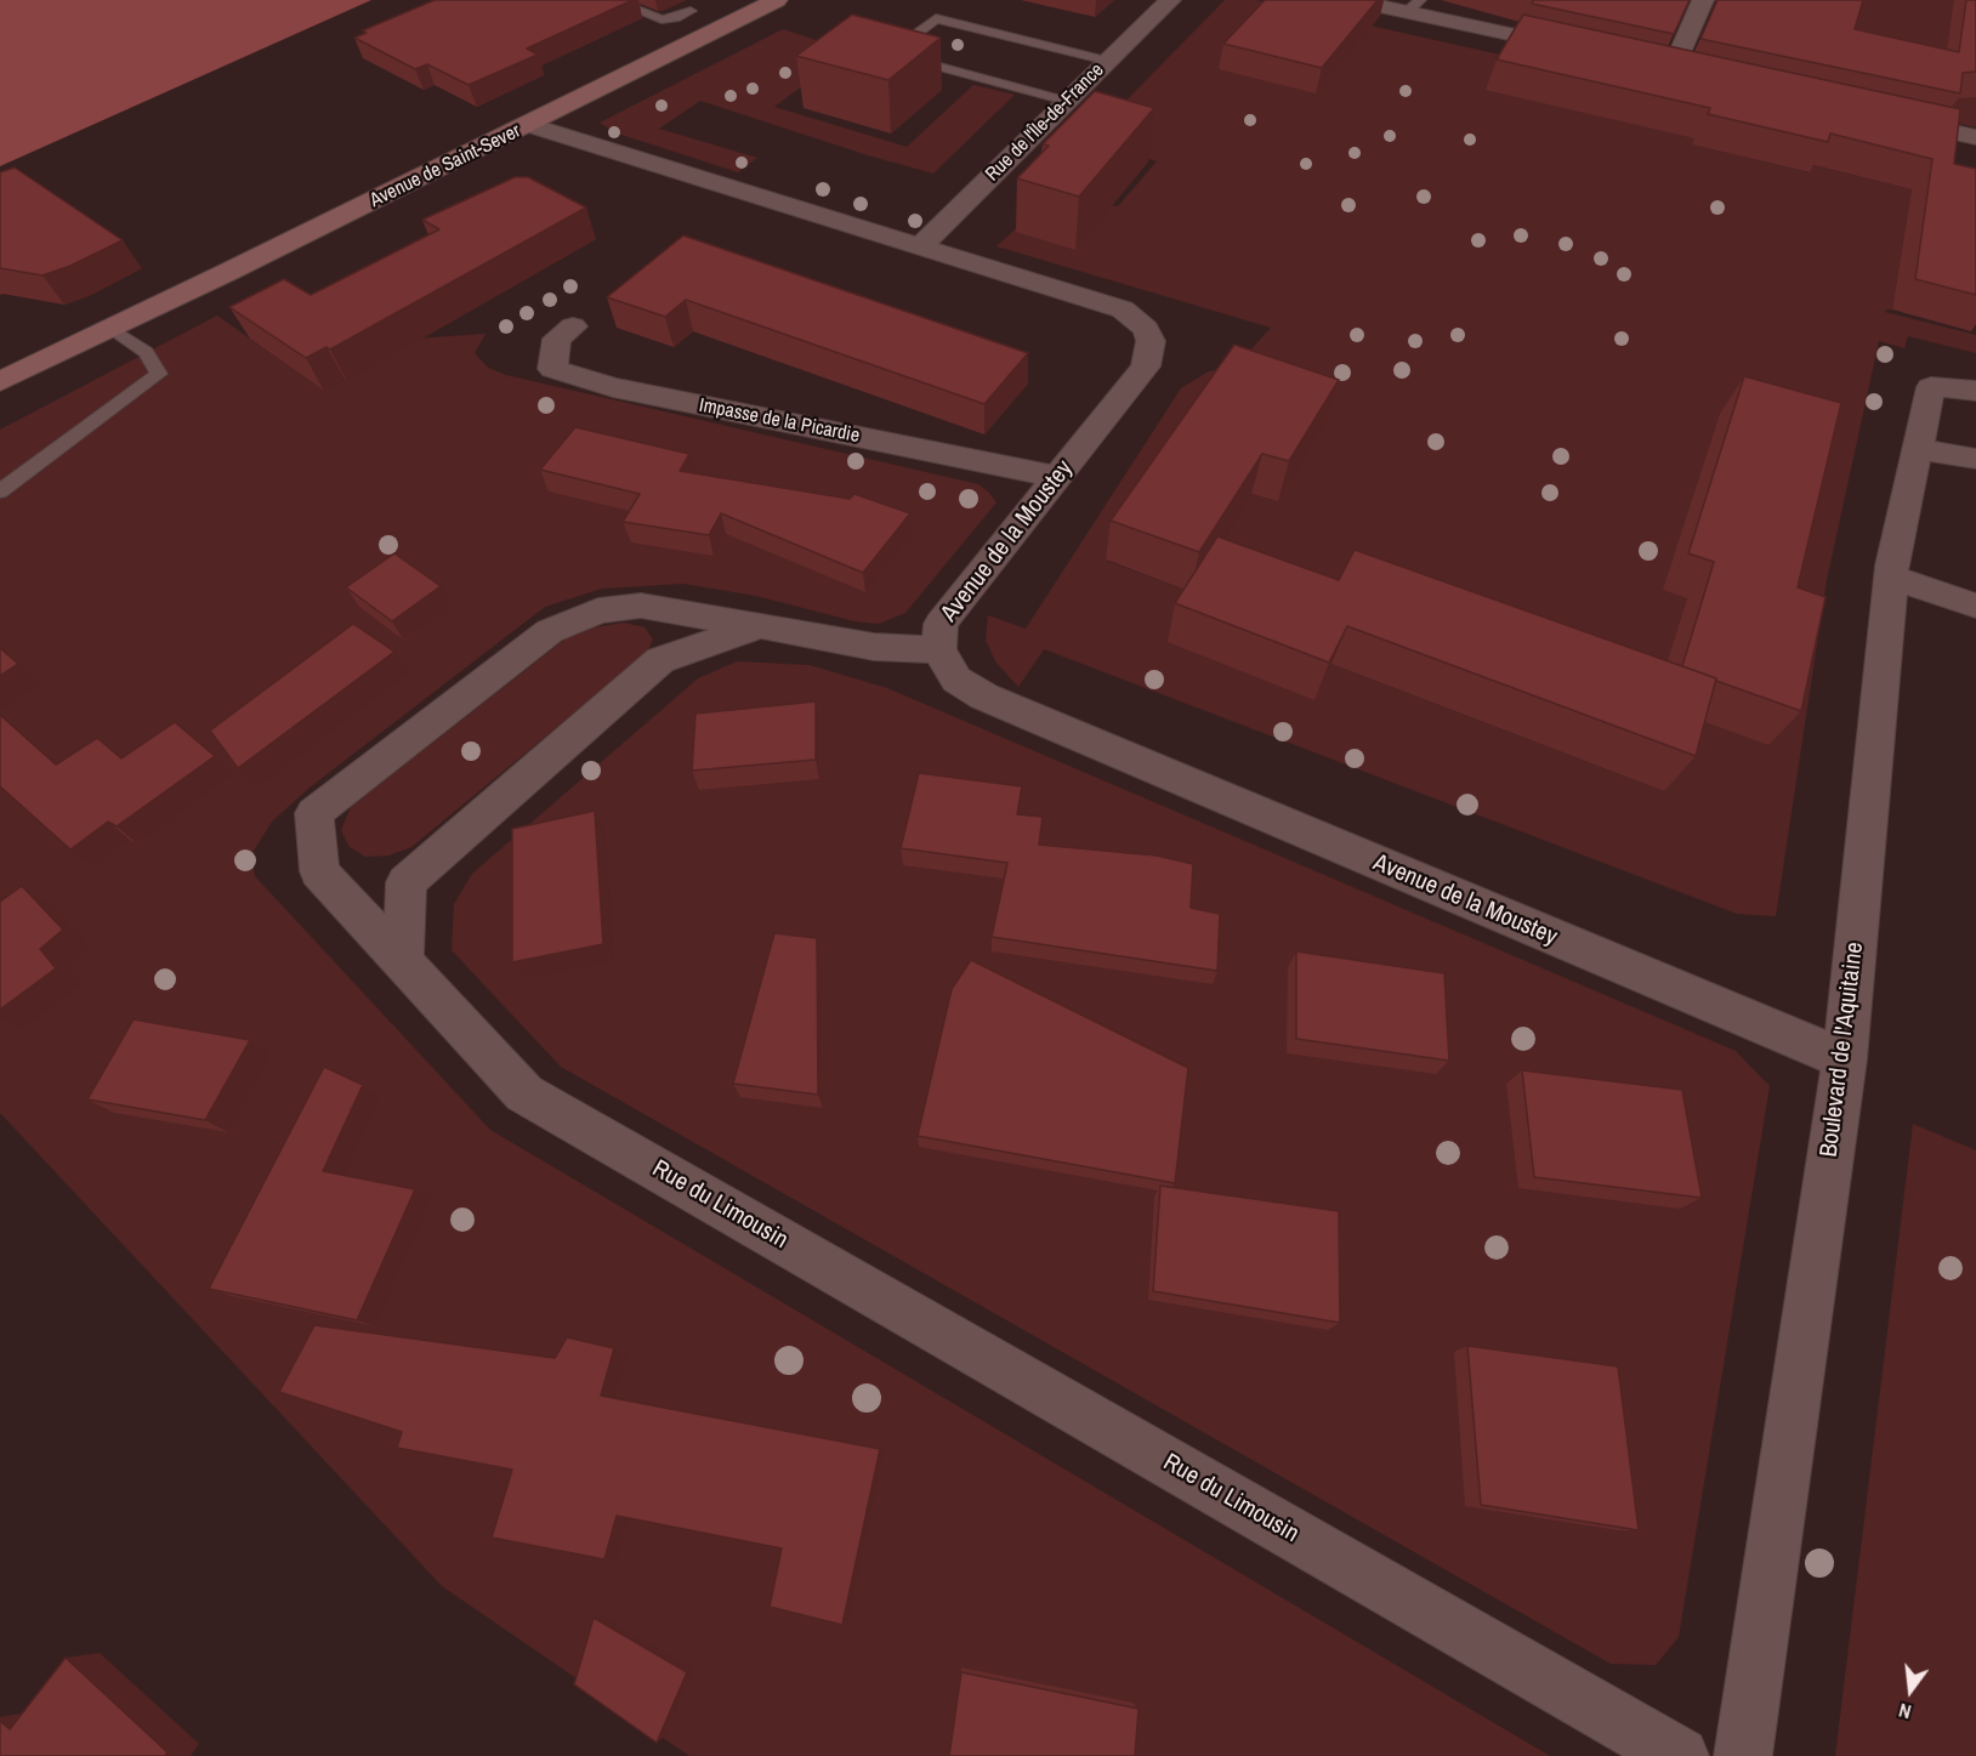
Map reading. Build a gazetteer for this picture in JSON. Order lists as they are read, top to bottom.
{
  "streets": {
    "main road": ["Avenue de Saint-Sever"],
    "street": [
      "Rue de l'Île-de-France",
      "Impasse de la Picardie",
      "Avenue de la Moustey",
      "Boulevard de l'Aquitaine",
      "Rue du Limousin"
    ]
  },
  "crossings": [
    ["Rue de l'Île-de-France", "Avenue de la Moustey"],
    ["Avenue de Saint-Sever", "Avenue de la Moustey"],
    ["Impasse de la Picardie", "Avenue de la Moustey"],
    ["Avenue de la Moustey", "Boulevard de l'Aquitaine"]
  ],
  "north": "bottom"
}
